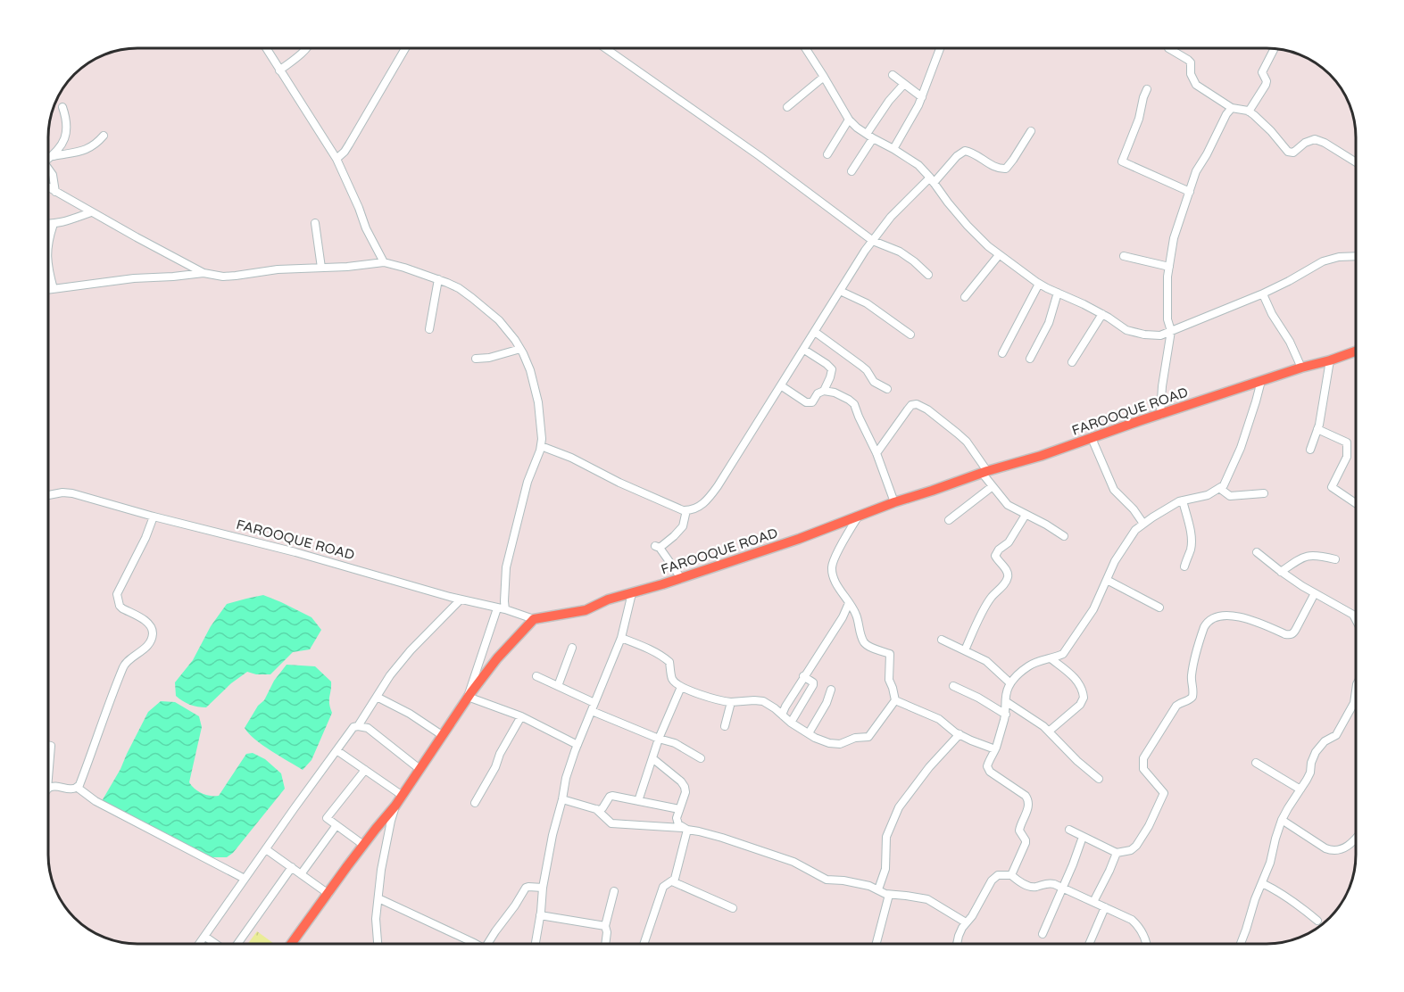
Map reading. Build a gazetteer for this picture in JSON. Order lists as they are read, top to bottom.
{
  "streets": {
    "main road": ["FAROOQUE ROAD"]
  }
}
